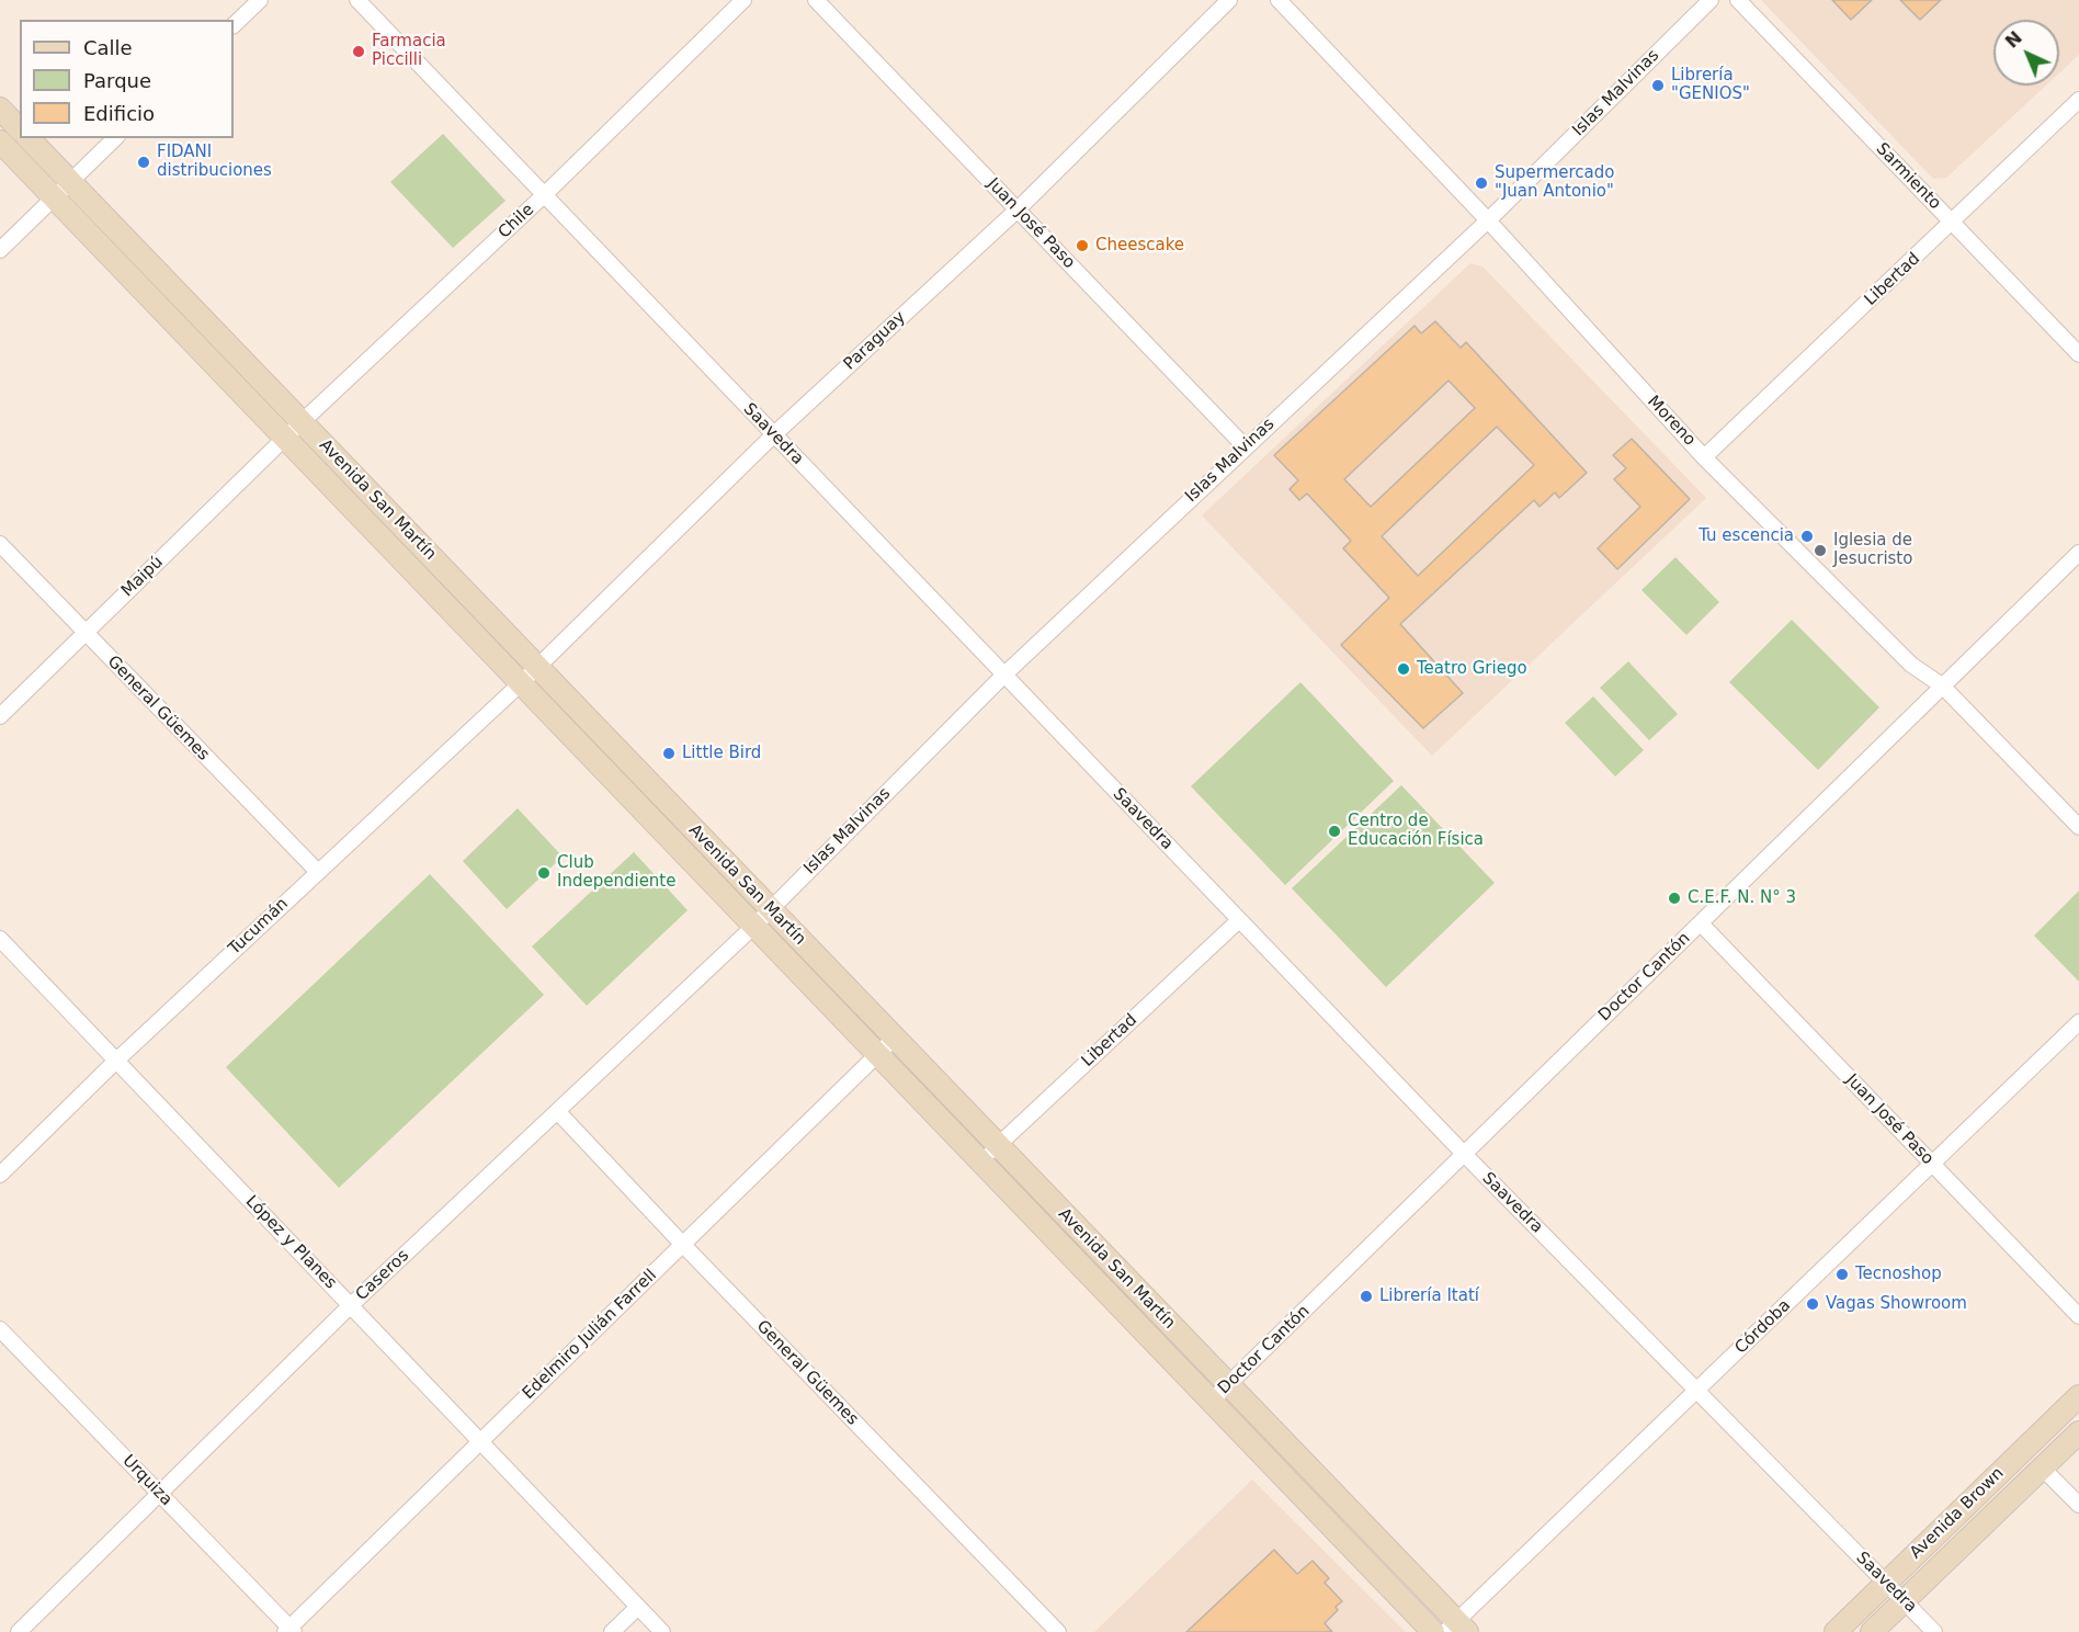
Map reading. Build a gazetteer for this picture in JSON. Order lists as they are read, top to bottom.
{
  "streets": {
    "main road": ["Avenida San Martín", "Avenida Brown"],
    "street": [
      "Islas Malvinas",
      "Sarmiento",
      "Chile",
      "Juan José Paso",
      "Libertad",
      "Paraguay",
      "Moreno",
      "Saavedra",
      "Maipú",
      "General Güemes",
      "Tucumán",
      "Doctor Cantón",
      "López y Planes",
      "Caseros",
      "Córdoba",
      "Edelmiro Julián Farrell",
      "Urquiza"
    ]
  },
  "crossings": [
    ["Islas Malvinas", "Juan José Paso"],
    ["Islas Malvinas", "Moreno"],
    ["Islas Malvinas", "Saavedra"],
    ["Islas Malvinas", "Avenida San Martín"],
    ["Islas Malvinas", "Caseros"],
    ["Sarmiento", "Libertad"],
    ["Chile", "Saavedra"],
    ["Chile", "Avenida San Martín"],
    ["Chile", "Maipú"],
    ["Juan José Paso", "Paraguay"],
    ["Juan José Paso", "Doctor Cantón"],
    ["Juan José Paso", "Córdoba"],
    ["Libertad", "Moreno"],
    ["Libertad", "Saavedra"],
    ["Libertad", "Avenida San Martín"],
    ["Paraguay", "Saavedra"],
    ["Paraguay", "Avenida San Martín"],
    ["Paraguay", "Tucumán"],
    ["Moreno", "Doctor Cantón"],
    ["Saavedra", "Doctor Cantón"],
    ["Saavedra", "Córdoba"],
    ["Saavedra", "Avenida Brown"],
    ["Avenida San Martín", "Maipú"],
    ["Avenida San Martín", "Tucumán"],
    ["Avenida San Martín", "Doctor Cantón"],
    ["Avenida San Martín", "Caseros"],
    ["Avenida San Martín", "Córdoba"],
    ["Avenida San Martín", "Edelmiro Julián Farrell"],
    ["Maipú", "General Güemes"],
    ["General Güemes", "Tucumán"],
    ["General Güemes", "Caseros"],
    ["General Güemes", "Edelmiro Julián Farrell"],
    ["Tucumán", "López y Planes"],
    ["López y Planes", "Caseros"],
    ["López y Planes", "Edelmiro Julián Farrell"],
    ["Caseros", "Urquiza"],
    ["Edelmiro Julián Farrell", "Urquiza"]
  ],
  "places": [
    "Farmacia Piccilli",
    "Librería \"GENIOS\"",
    "FIDANI distribuciones",
    "Supermercado \"Juan Antonio\"",
    "Cheescake",
    "Tu escencia",
    "Iglesia de Jesucristo",
    "Teatro Griego",
    "Little Bird",
    "Centro de Educación Física",
    "Club Independiente",
    "C.E.F. N. N° 3",
    "Tecnoshop",
    "Librería Itatí",
    "Vagas Showroom"
  ],
  "legend": ["Calle", "Parque", "Edificio"],
  "north": "top left"
}
